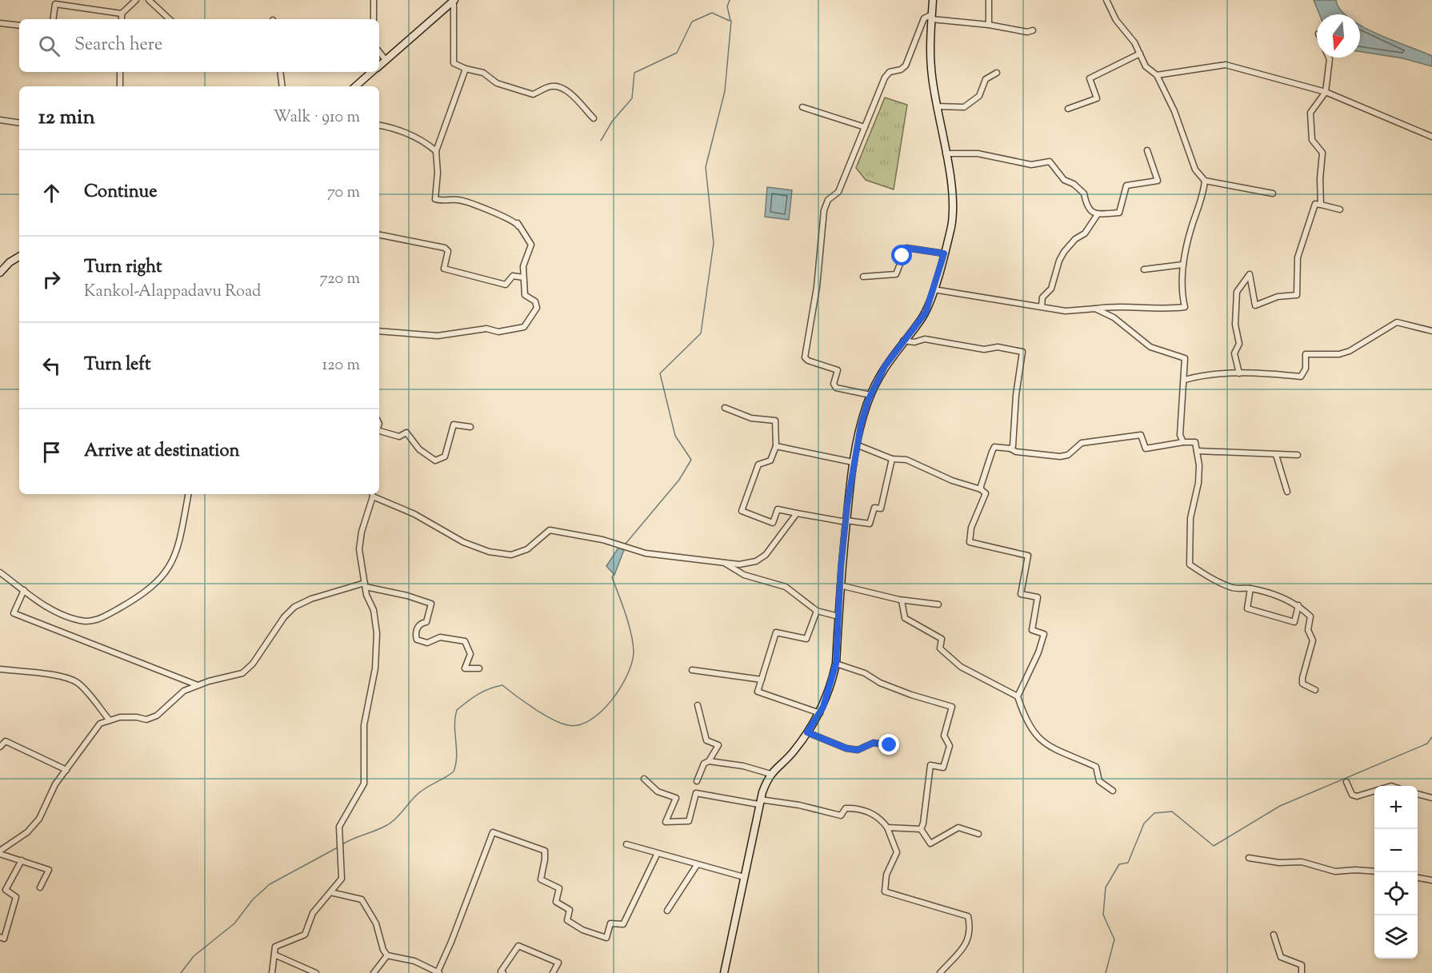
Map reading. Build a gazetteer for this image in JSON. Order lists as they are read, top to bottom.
{
  "north": "bottom",
  "page": {
    "search": "Search here",
    "heading": ["12 min", "Walk · 910 m"],
    "list": [
      ["Continue", "70 m"],
      ["Turn right", "Kankol-Alappadavu Road", "720 m"],
      ["Turn left", "120 m"],
      "Arrive at destination"
    ],
    "map_buttons": ["+", "−"]
  }
}
